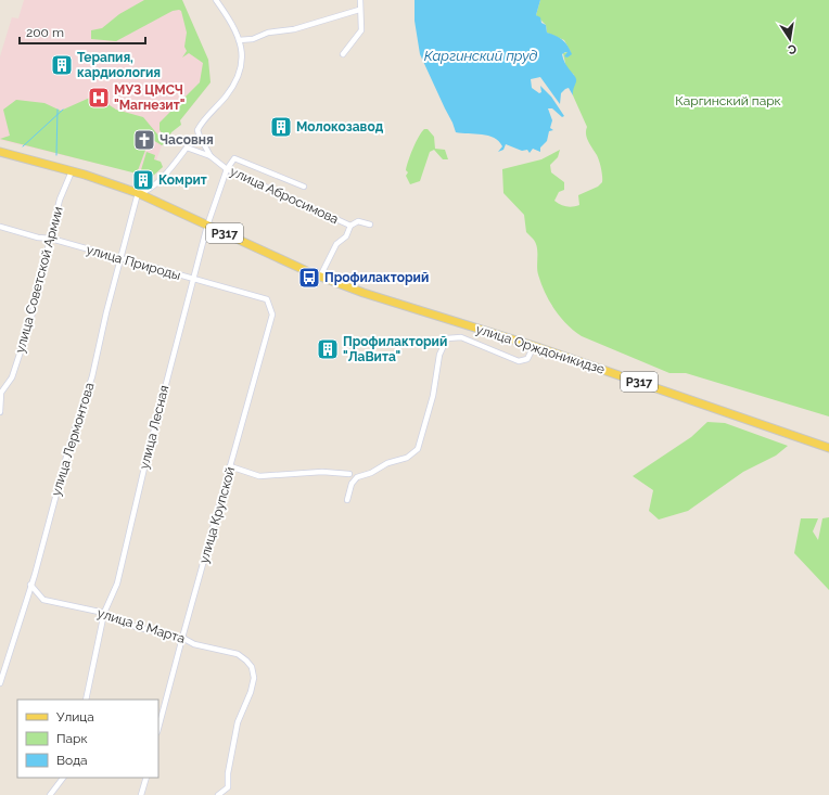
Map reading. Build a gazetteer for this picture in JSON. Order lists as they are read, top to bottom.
{
  "streets": {
    "main road": ["Р317", "улица Орждоникидзе"],
    "street": [
      "улица Абросимова",
      "улица Природы",
      "улица Советской Армии",
      "улица Лесная",
      "улица Лермонтова",
      "улица Крупской",
      "улица 8 Марта"
    ]
  },
  "crossings": [
    ["улица Абросимова", "Р317"],
    ["улица Абросимова", "улица Лесная"],
    ["улица Абросимова", "улица Лермонтова"],
    ["Р317", "улица Советской Армии"],
    ["Р317", "улица Орждоникидзе"],
    ["Р317", "улица Лесная"],
    ["Р317", "улица Лермонтова"],
    ["улица Природы", "улица Советской Армии"],
    ["улица Природы", "улица Лесная"],
    ["улица Природы", "улица Лермонтова"],
    ["улица Природы", "улица Крупской"],
    ["улица Лесная", "улица 8 Марта"],
    ["улица Лермонтова", "улица 8 Марта"],
    ["улица Крупской", "улица 8 Марта"]
  ],
  "water": ["Каргинский пруд"],
  "parks": ["Каргинский парк"],
  "places": {
    "building": [
      "Терапия, кардиология",
      "Молокозавод",
      "Комрит",
      "Профилакторий \"ЛаВита\""
    ],
    "hospital": ["МУЗ ЦМСЧ \"Магнезит\""],
    "church": ["Часовня"],
    "bus stop": ["Профилакторий"]
  },
  "legend": ["Улица", "Парк", "Вода"],
  "scale_bar": "200 m",
  "north": "bottom"
}
